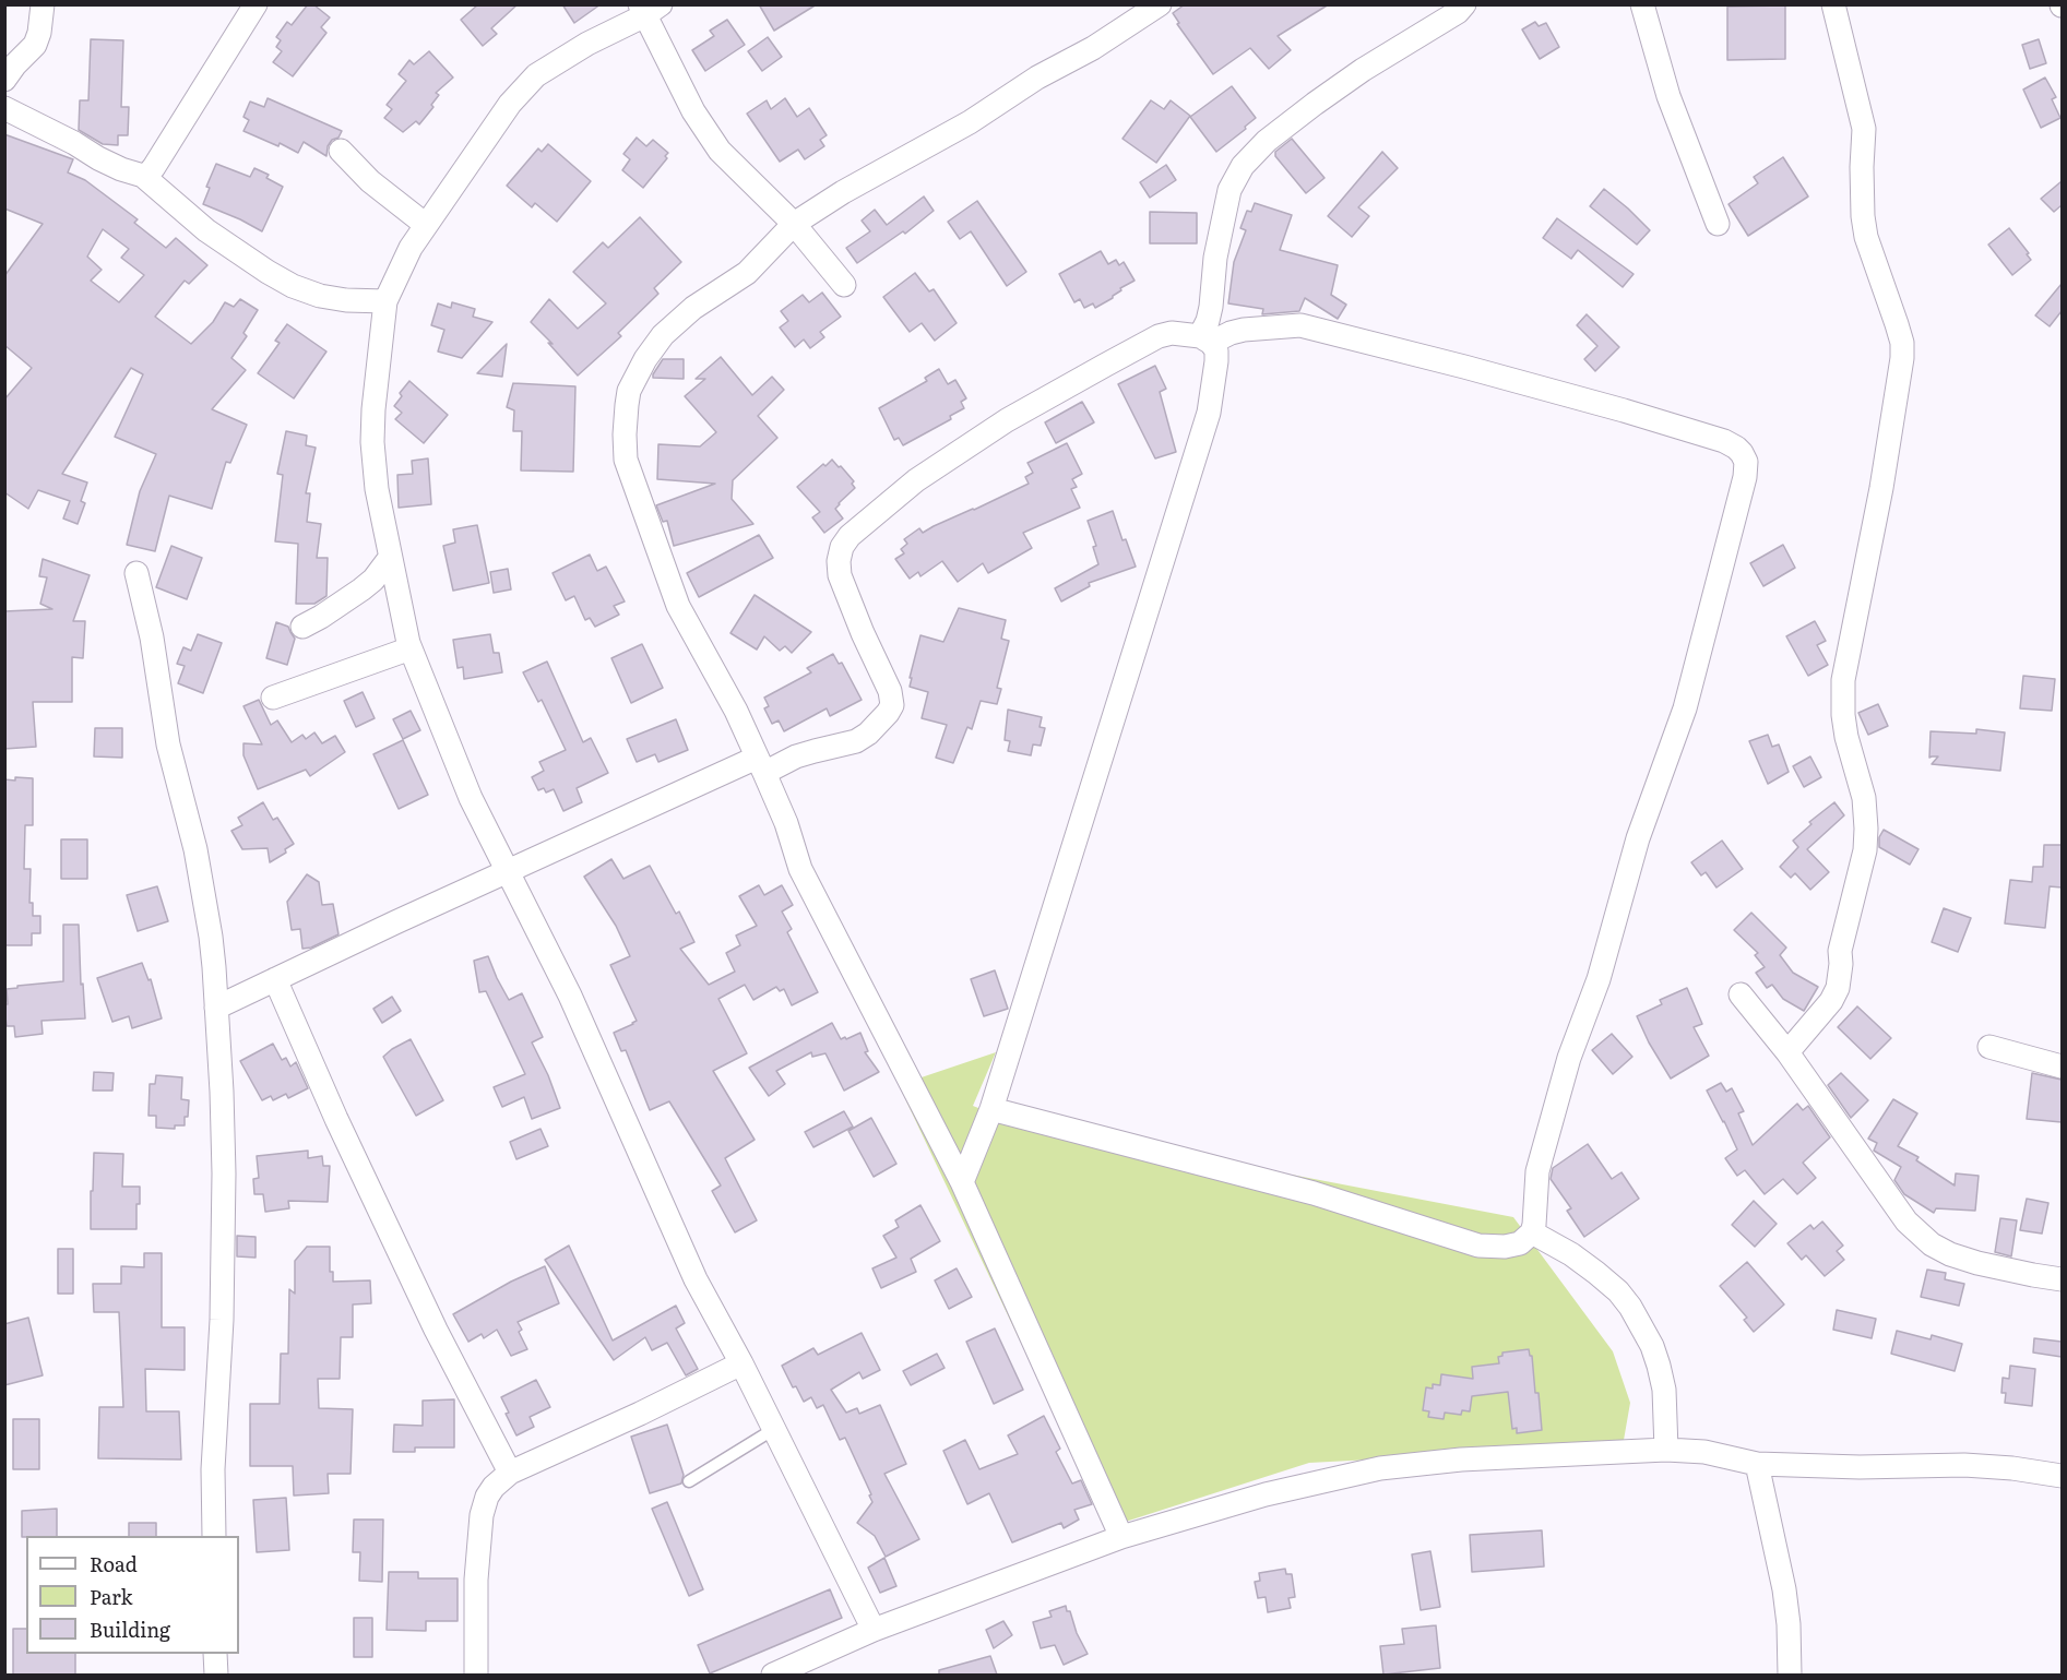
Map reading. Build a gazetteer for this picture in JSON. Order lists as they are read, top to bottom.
{
  "legend": ["Road", "Park", "Building"]
}
